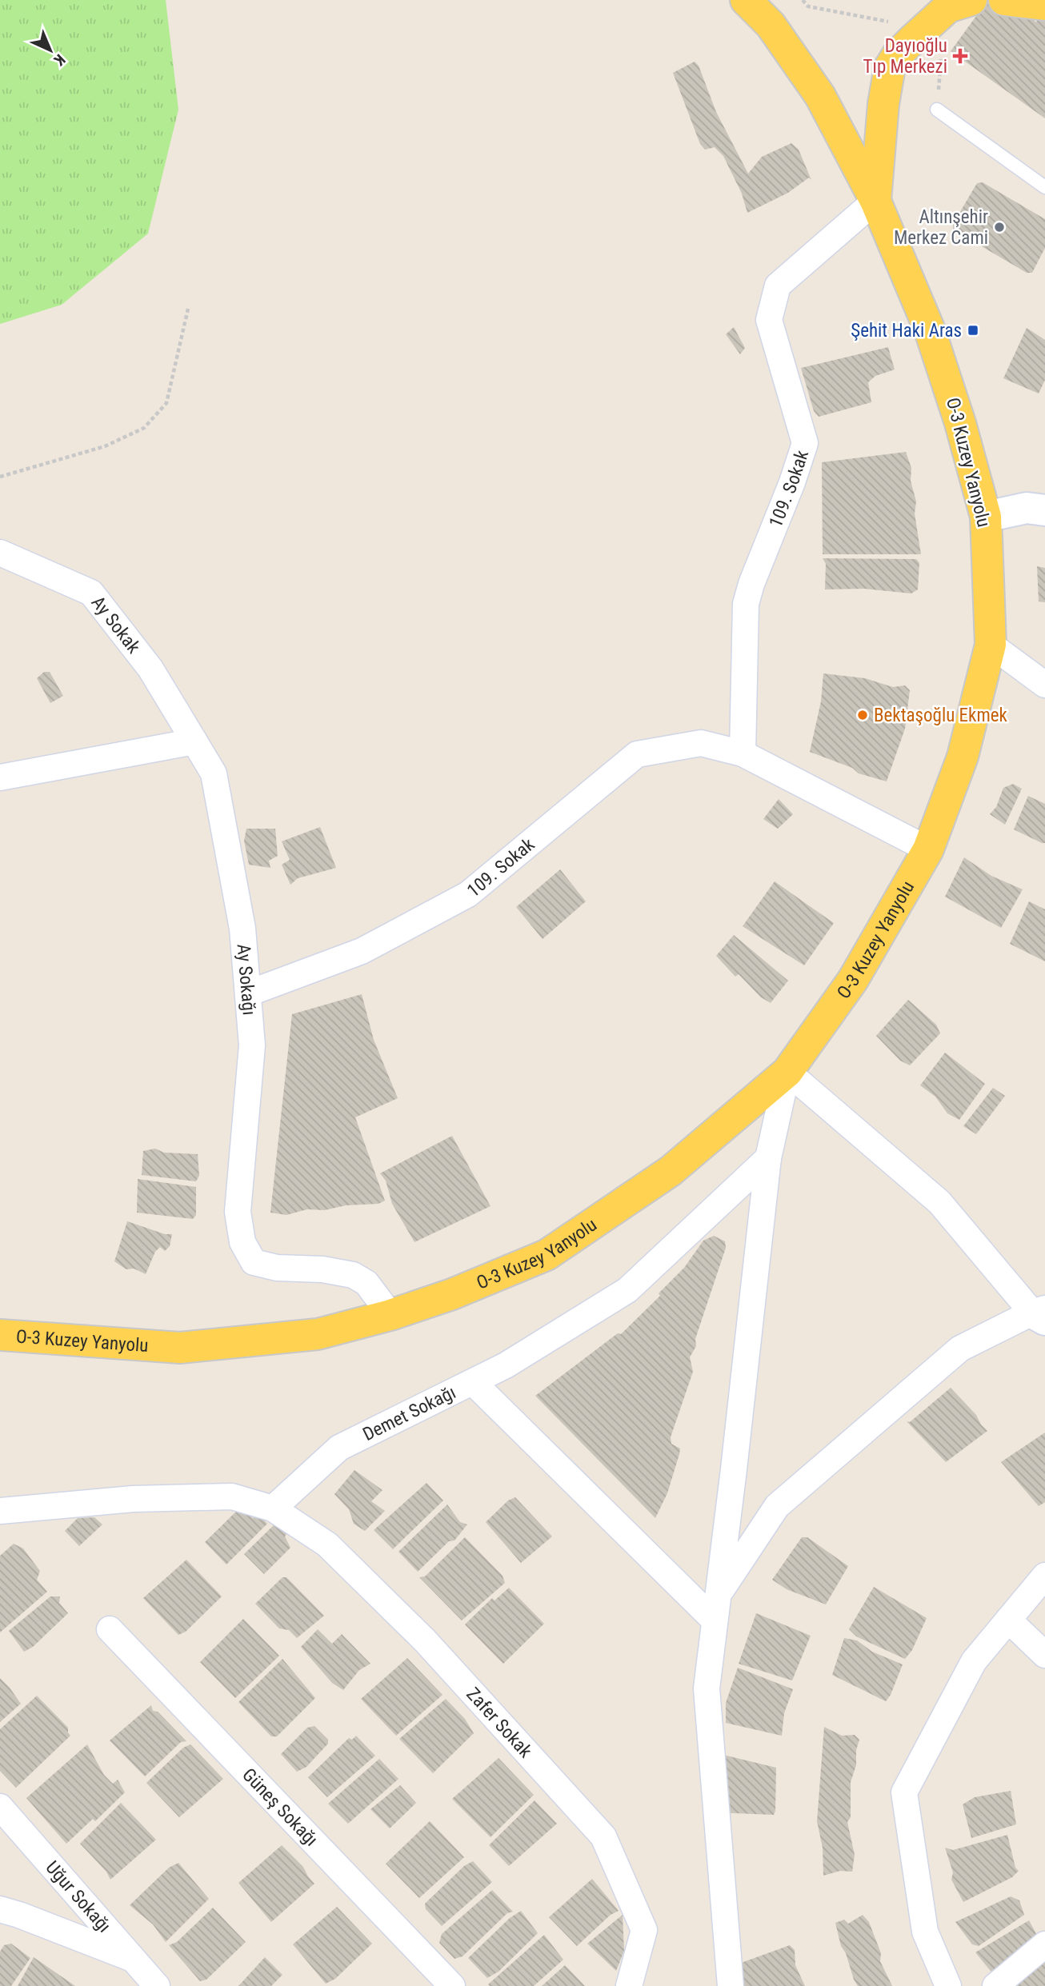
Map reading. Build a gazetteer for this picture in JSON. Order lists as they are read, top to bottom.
{
  "streets": {
    "main road": ["O-3 Kuzey Yanyolu"],
    "street": [
      "109. Sokak",
      "Ay Sokak",
      "Ay Sokağı",
      "Demet Sokağı",
      "Zafer Sokak",
      "Güneş Sokağı",
      "Uğur Sokağı"
    ]
  },
  "crossings": [
    ["O-3 Kuzey Yanyolu", "109. Sokak"],
    ["O-3 Kuzey Yanyolu", "Ay Sokağı"],
    ["109. Sokak", "Ay Sokağı"],
    ["Ay Sokak", "Ay Sokağı"],
    ["Demet Sokağı", "Zafer Sokak"]
  ],
  "places": {
    "health": ["Dayıoğlu Tıp Merkezi"],
    "other": ["Altınşehir Merkez Cami", "Bektaşoğlu Ekmek"],
    "transit": ["Şehit Haki Aras"]
  },
  "north": "bottom right"
}
